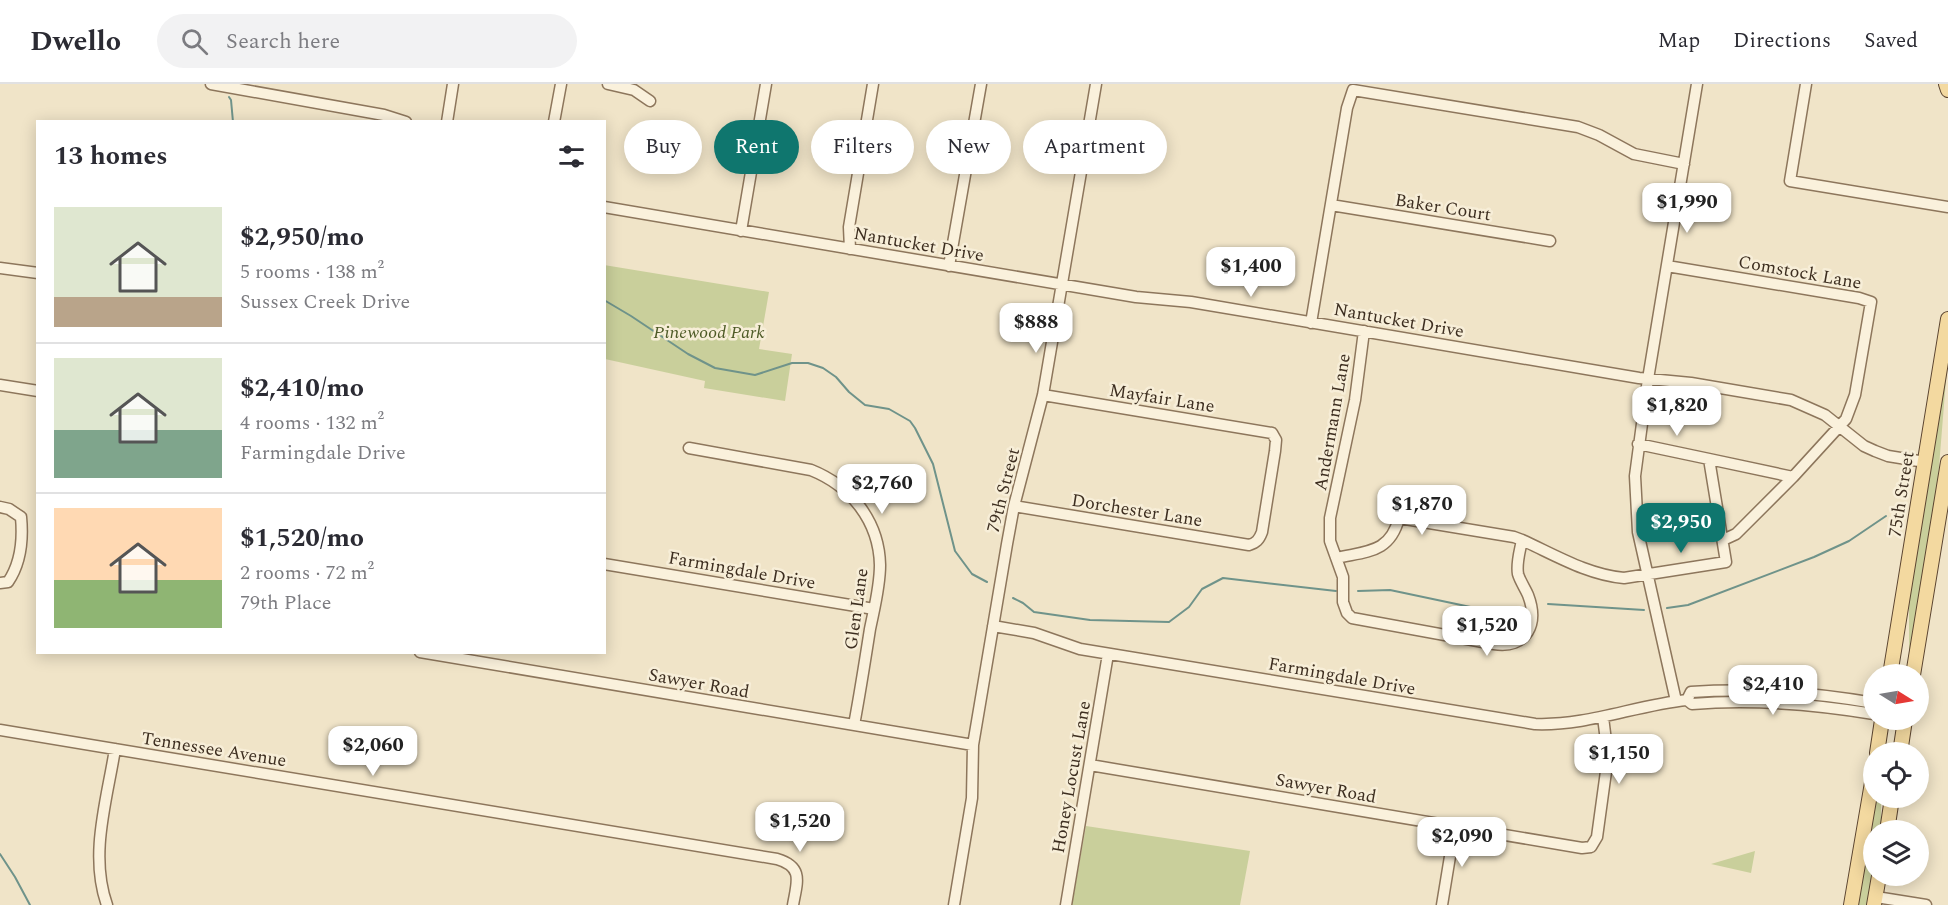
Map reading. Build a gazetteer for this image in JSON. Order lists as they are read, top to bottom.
{
  "streets": {
    "main road": ["75th Street"],
    "street": [
      "Baker Court",
      "Nantucket Drive",
      "Comstock Lane",
      "Mayfair Lane",
      "Andermann Lane",
      "79th Street",
      "Dorchester Lane",
      "Farmingdale Drive",
      "Glen Lane",
      "Sawyer Road",
      "Tennessee Avenue",
      "Honey Locust Lane"
    ]
  },
  "crossings": [
    ["Nantucket Drive", "Comstock Lane"],
    ["Nantucket Drive", "Andermann Lane"],
    ["Nantucket Drive", "79th Street"],
    ["Nantucket Drive", "75th Street"],
    ["Mayfair Lane", "79th Street"],
    ["Mayfair Lane", "Dorchester Lane"],
    ["79th Street", "Dorchester Lane"],
    ["79th Street", "Farmingdale Drive"],
    ["79th Street", "Sawyer Road"],
    ["Farmingdale Drive", "Glen Lane"],
    ["Farmingdale Drive", "Sawyer Road"],
    ["Farmingdale Drive", "Honey Locust Lane"],
    ["Glen Lane", "Sawyer Road"],
    ["Sawyer Road", "Honey Locust Lane"]
  ],
  "parks": ["Pinewood Park"],
  "north": "right",
  "page": {
    "header": "Dwello",
    "search": "Search here",
    "nav": ["Map", "Directions", "Saved"],
    "chip": [
      "Buy",
      "Rent",
      "Filters",
      "New",
      "Apartment"
    ],
    "heading": "13 homes",
    "price": [
      "$1,990",
      "$1,400",
      "$888",
      "$1,820",
      "$2,760",
      "$1,870",
      "$2,950",
      "$1,520",
      "$2,410",
      "$2,060",
      "$1,150",
      "$1,520",
      "$2,090"
    ],
    "list": [
      {
        "name": "$2,950/mo",
        "note": "5 rooms · 138 m² · Sussex Creek Drive"
      },
      {
        "name": "$2,410/mo",
        "note": "4 rooms · 132 m² · Farmingdale Drive"
      },
      {
        "name": "$1,520/mo",
        "note": "2 rooms · 72 m² · 79th Place"
      }
    ]
  }
}
